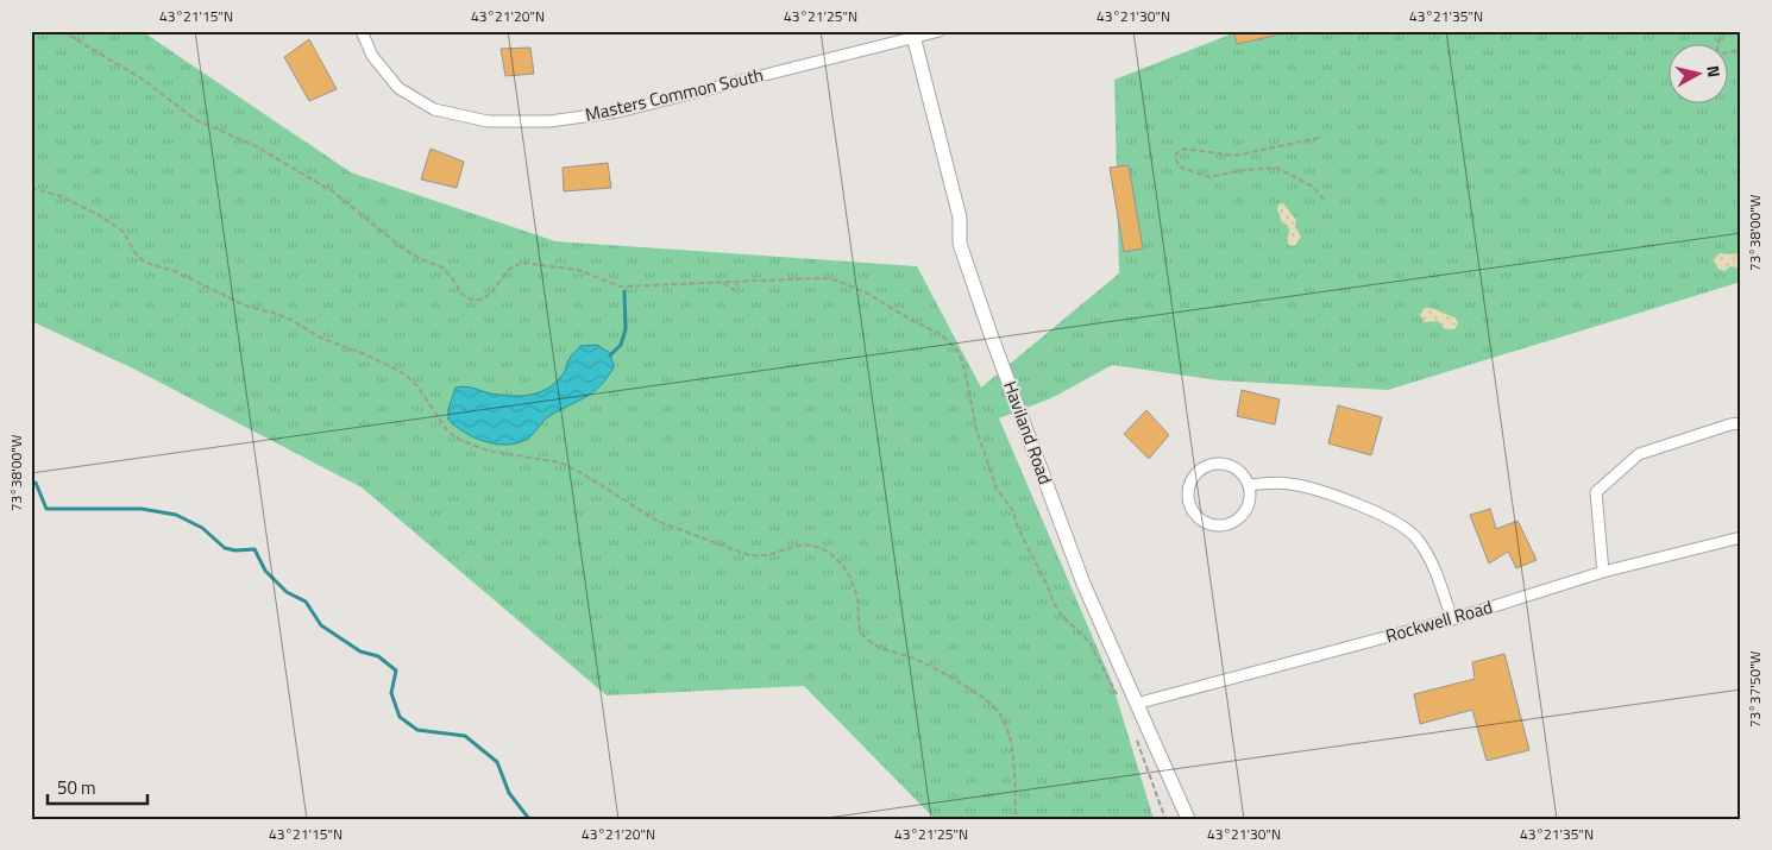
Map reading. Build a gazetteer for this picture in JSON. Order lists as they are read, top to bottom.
{
  "streets": {
    "street": ["Masters Common South", "Haviland Road", "Rockwell Road"]
  },
  "crossings": [
    ["Masters Common South", "Haviland Road"],
    ["Haviland Road", "Rockwell Road"]
  ],
  "scale_bar": "50 m",
  "north": "right",
  "coordinates": [
    "43°21'15\"N",
    "43°21'20\"N",
    "43°21'25\"N",
    "43°21'30\"N",
    "43°21'35\"N",
    "73°38'00\"W",
    "73°37'50\"W"
  ]
}
